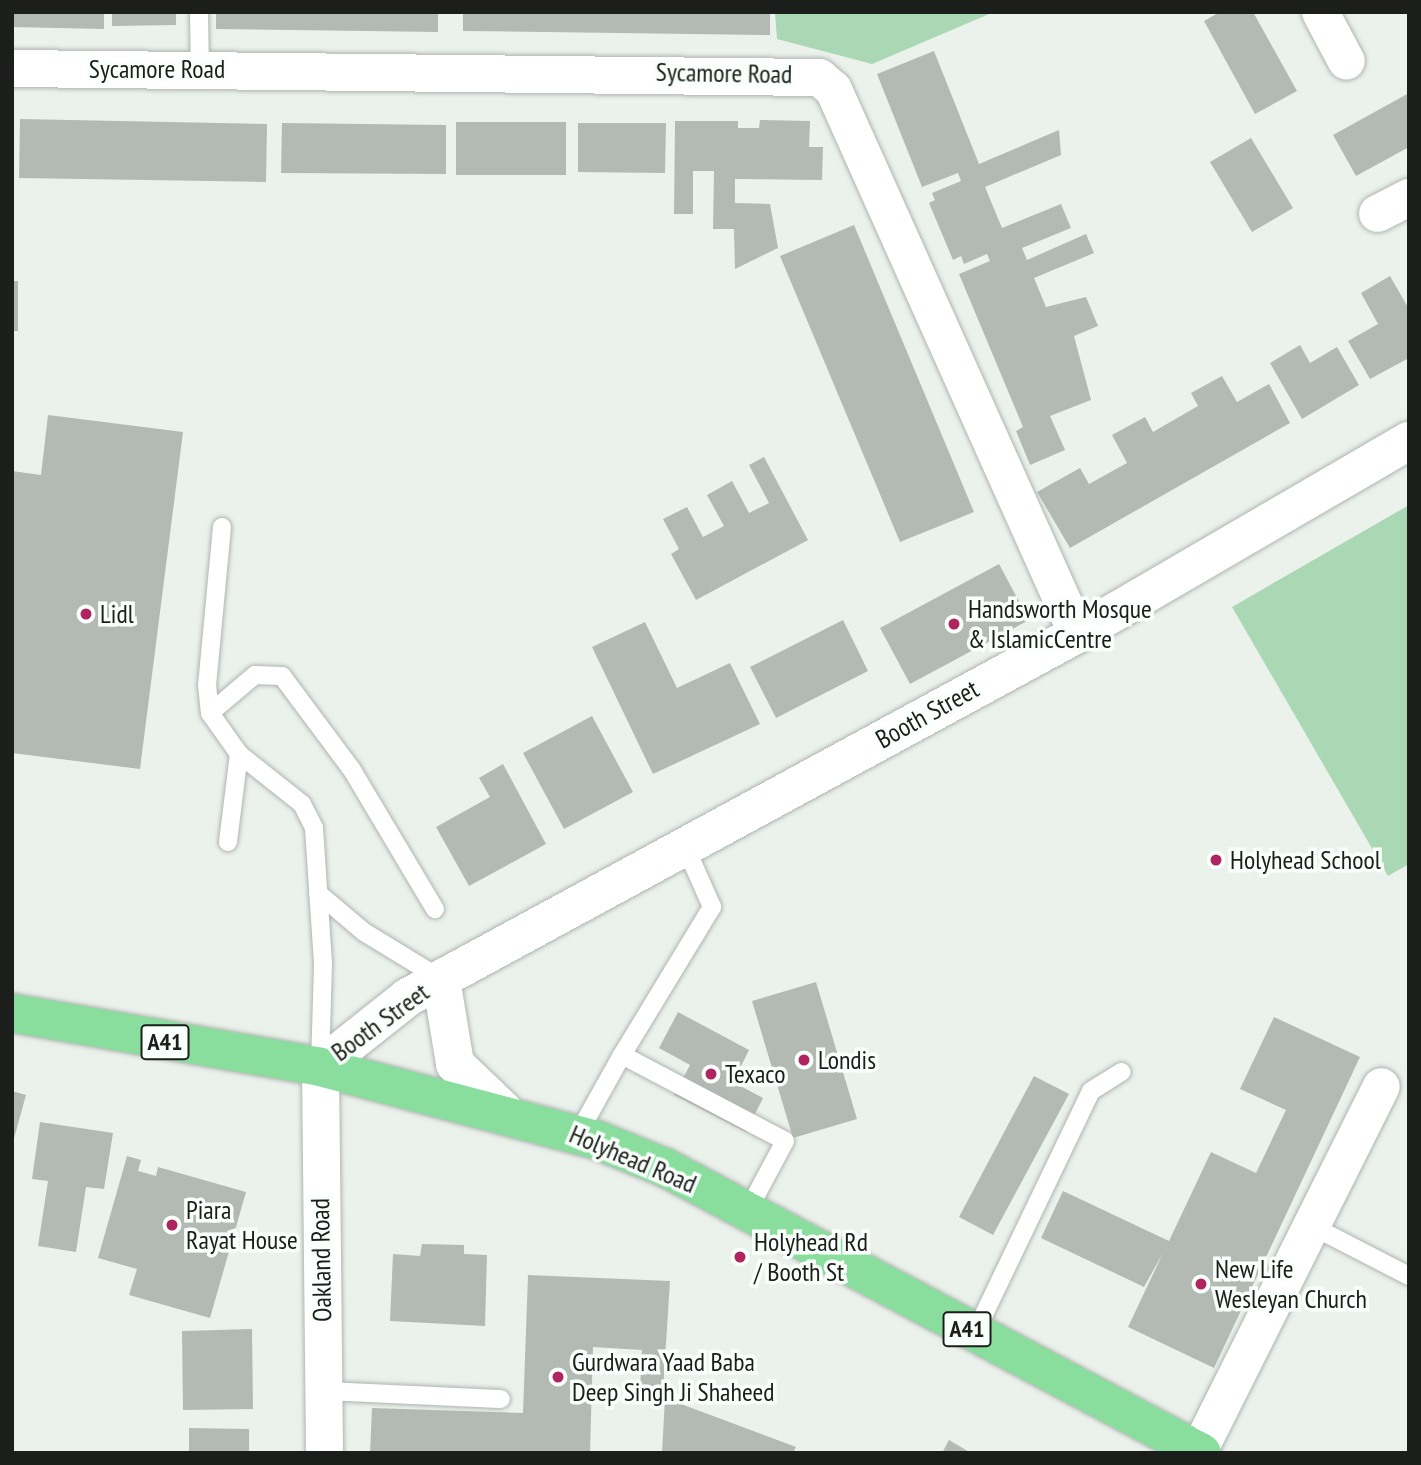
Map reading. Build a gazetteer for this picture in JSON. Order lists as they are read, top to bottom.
{
  "streets": {
    "highway": ["A41", "Holyhead Road"],
    "main road": ["Booth Street"],
    "street": ["Sycamore Road", "Oakland Road"]
  },
  "crossings": [
    ["Sycamore Road", "Booth Street"],
    ["Booth Street", "Holyhead Road"],
    ["Booth Street", "Oakland Road"],
    ["Holyhead Road", "Oakland Road"]
  ],
  "places": [
    "Lidl",
    "Handsworth Mosque & IslamicCentre",
    "Holyhead School",
    "Londis",
    "Texaco",
    "Piara Rayat House",
    "Holyhead Rd / Booth St",
    "New Life Wesleyan Church",
    "Gurdwara Yaad Baba Deep Singh Ji Shaheed"
  ]
}
